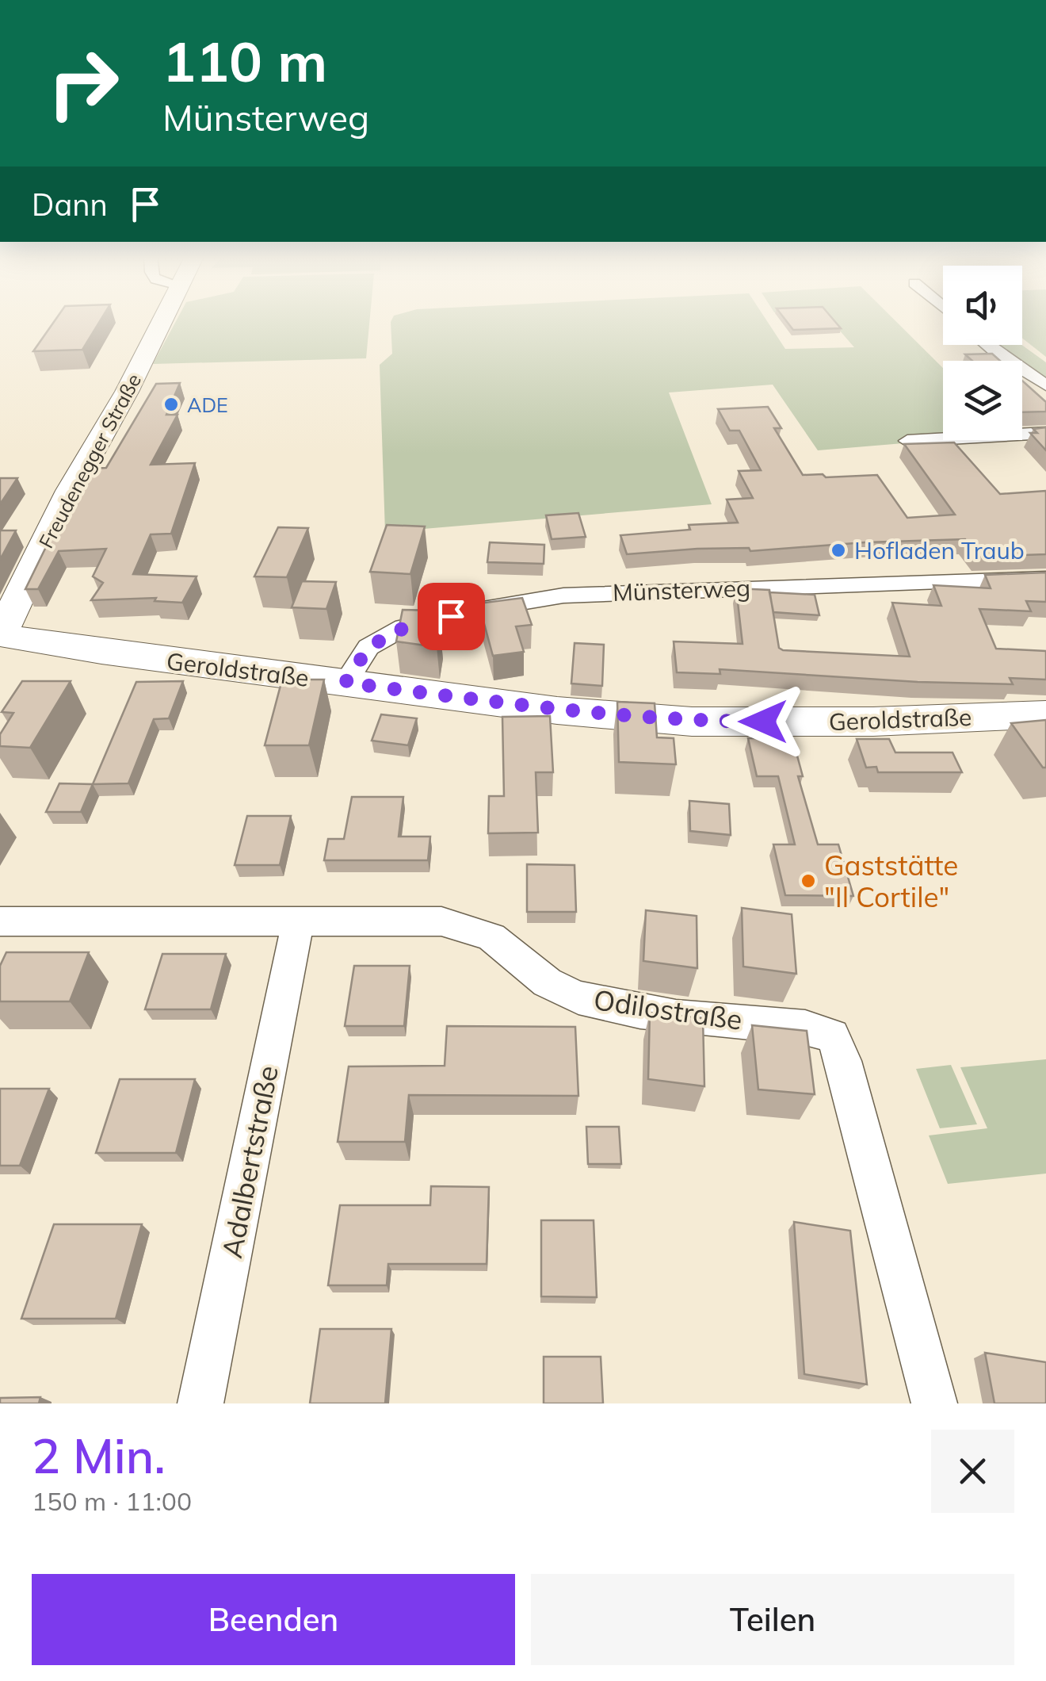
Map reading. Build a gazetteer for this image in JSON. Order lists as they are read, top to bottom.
{
  "streets": {
    "street": [
      "Freudenegger Straße",
      "Münsterweg",
      "Geroldstraße",
      "Odilostraße",
      "Adalbertstraße"
    ]
  },
  "crossings": [
    ["Freudenegger Straße", "Geroldstraße"],
    ["Münsterweg", "Geroldstraße"],
    ["Odilostraße", "Adalbertstraße"]
  ],
  "places": ["ADE", "Hofladen Traub", "Gaststätte \"Il Cortile\""],
  "page": {
    "turn": ["110 m", "Münsterweg"],
    "then": "Dann",
    "heading": ["2 Min.", "150 m · 11:00"],
    "buttons": ["Beenden", "Teilen"]
  }
}
